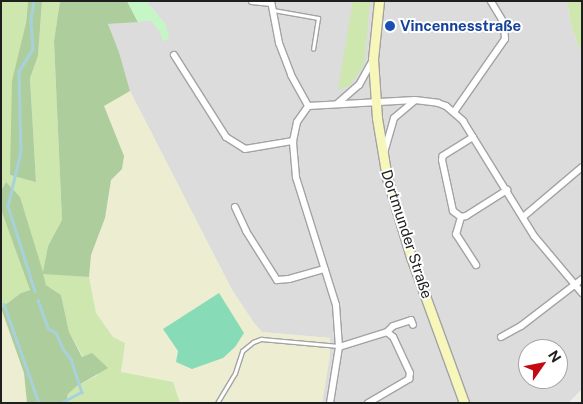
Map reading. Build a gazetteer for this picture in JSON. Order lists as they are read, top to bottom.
{
  "streets": {
    "main road": ["Dortmunder Straße"]
  },
  "places": ["Vincennesstraße"],
  "north": "top right"
}
